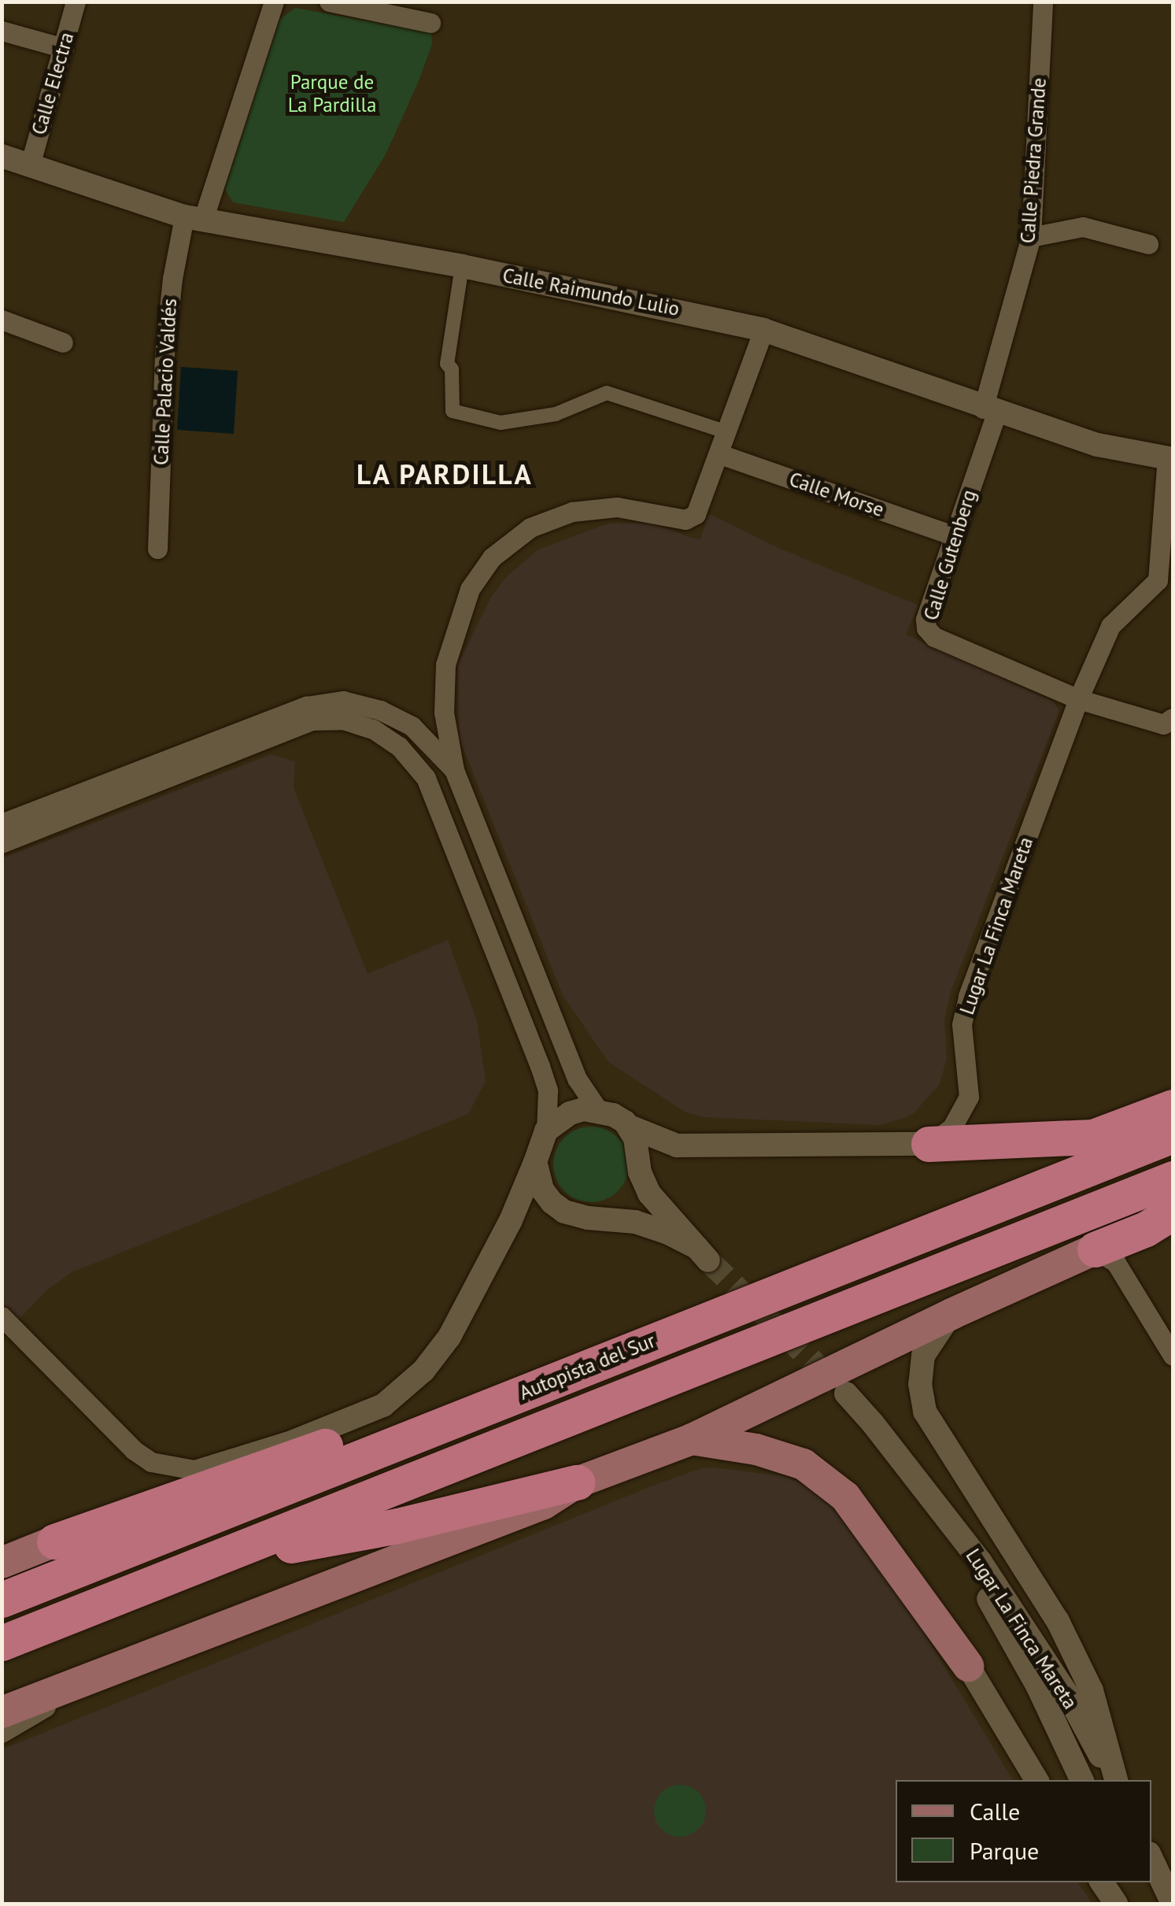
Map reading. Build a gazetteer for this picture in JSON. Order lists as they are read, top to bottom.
{
  "streets": {
    "highway": ["Autopista del Sur"],
    "street": [
      "Calle Electra",
      "Calle Piedra Grande",
      "Calle Raimundo Lulio",
      "Calle Palacio Valdés",
      "Calle Morse",
      "Calle Gutenberg",
      "Lugar La Finca Mareta"
    ]
  },
  "crossings": [
    ["Calle Electra", "Calle Raimundo Lulio"],
    ["Calle Piedra Grande", "Calle Raimundo Lulio"],
    ["Calle Piedra Grande", "Calle Gutenberg"],
    ["Calle Raimundo Lulio", "Calle Palacio Valdés"],
    ["Calle Raimundo Lulio", "Calle Gutenberg"],
    ["Calle Raimundo Lulio", "Lugar La Finca Mareta"],
    ["Calle Morse", "Calle Gutenberg"],
    ["Calle Gutenberg", "Lugar La Finca Mareta"]
  ],
  "districts": ["LA PARDILLA"],
  "parks": ["Parque de La Pardilla"],
  "legend": ["Calle", "Parque"]
}
